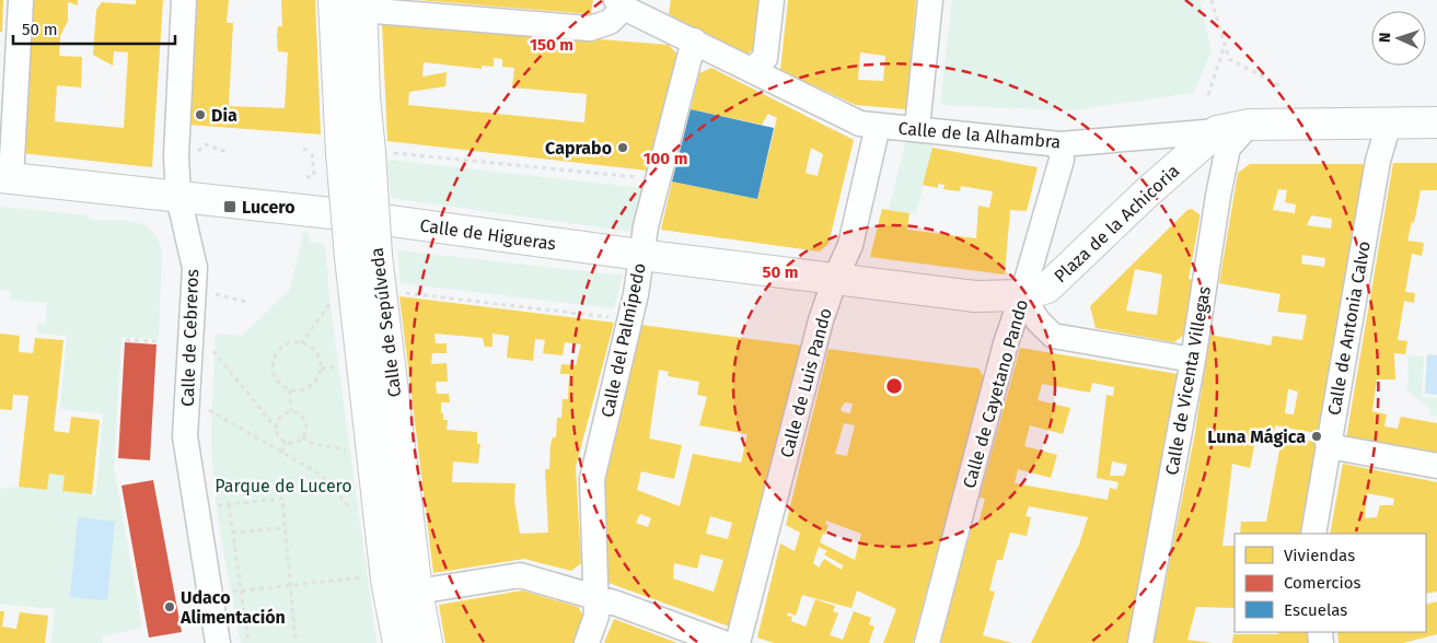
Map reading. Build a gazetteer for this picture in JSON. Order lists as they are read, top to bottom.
{
  "streets": {
    "main road": [
      "Calle de la Alhambra",
      "Plaza de la Achicoria",
      "Calle de Higueras",
      "Calle de Sepúlveda"
    ],
    "street": [
      "Calle de Antonia Calvo",
      "Calle de Cebreros",
      "Calle del Palmípedo",
      "Calle de Vicenta Villegas",
      "Calle de Luis Pando",
      "Calle de Cayetano Pando"
    ]
  },
  "crossings": [
    ["Calle de la Alhambra", "Plaza de la Achicoria"],
    ["Calle de la Alhambra", "Calle de Antonia Calvo"],
    ["Calle de la Alhambra", "Calle del Palmípedo"],
    ["Calle de la Alhambra", "Calle de Vicenta Villegas"],
    ["Calle de la Alhambra", "Calle de Luis Pando"],
    ["Calle de la Alhambra", "Calle de Cayetano Pando"],
    ["Plaza de la Achicoria", "Calle de Higueras"],
    ["Plaza de la Achicoria", "Calle de Cayetano Pando"],
    ["Calle de Higueras", "Calle de Cebreros"],
    ["Calle de Higueras", "Calle del Palmípedo"],
    ["Calle de Higueras", "Calle de Luis Pando"]
  ],
  "parks": ["Parque de Lucero"],
  "places": {
    "other": [
      "Dia",
      "Caprabo",
      "Luna Mágica",
      "Udaco Alimentación"
    ],
    "transit": ["Lucero"]
  },
  "legend": ["Viviendas", "Comercios", "Escuelas"],
  "scale_bar": "50 m",
  "north": "left",
  "rings": ["150 m", "100 m", "50 m"]
}
